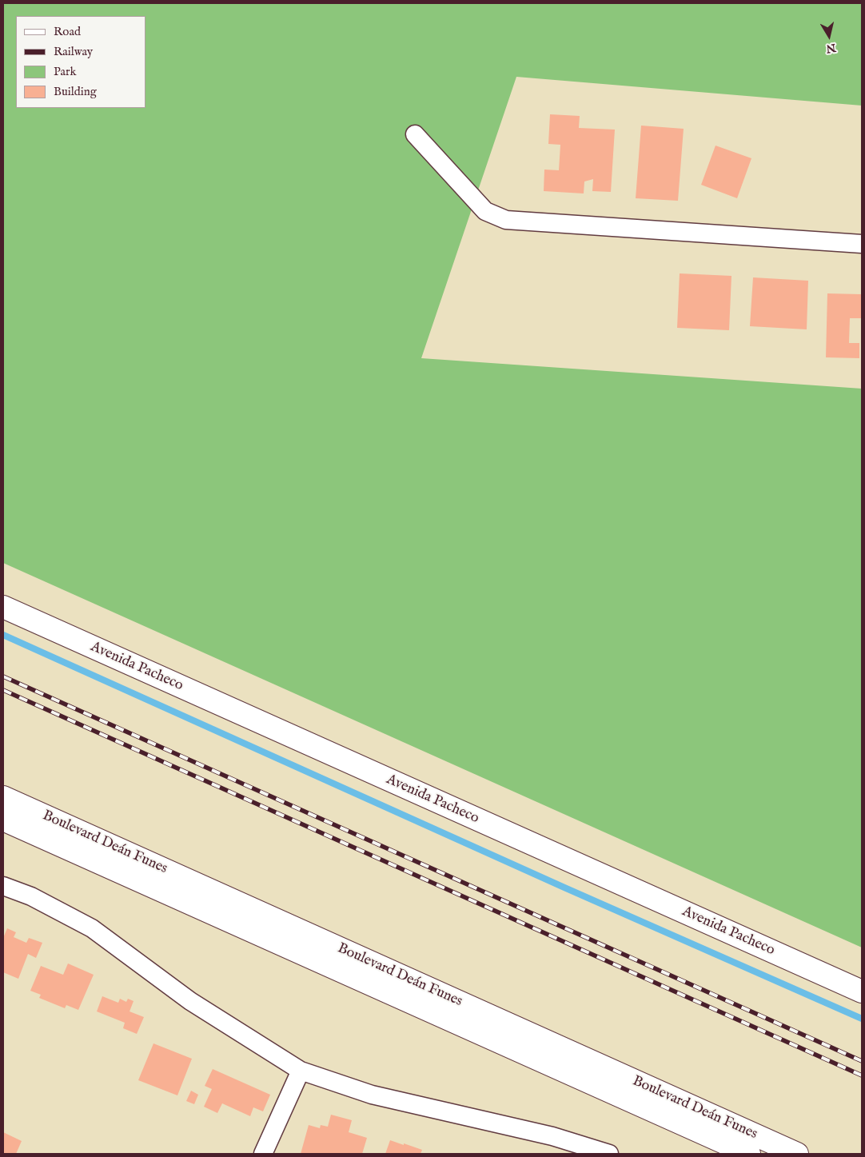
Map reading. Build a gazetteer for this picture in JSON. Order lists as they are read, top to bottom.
{
  "streets": {
    "main road": ["Avenida Pacheco", "Boulevard Deán Funes"]
  },
  "legend": [
    "Road",
    "Railway",
    "Park",
    "Building"
  ],
  "north": "bottom"
}
